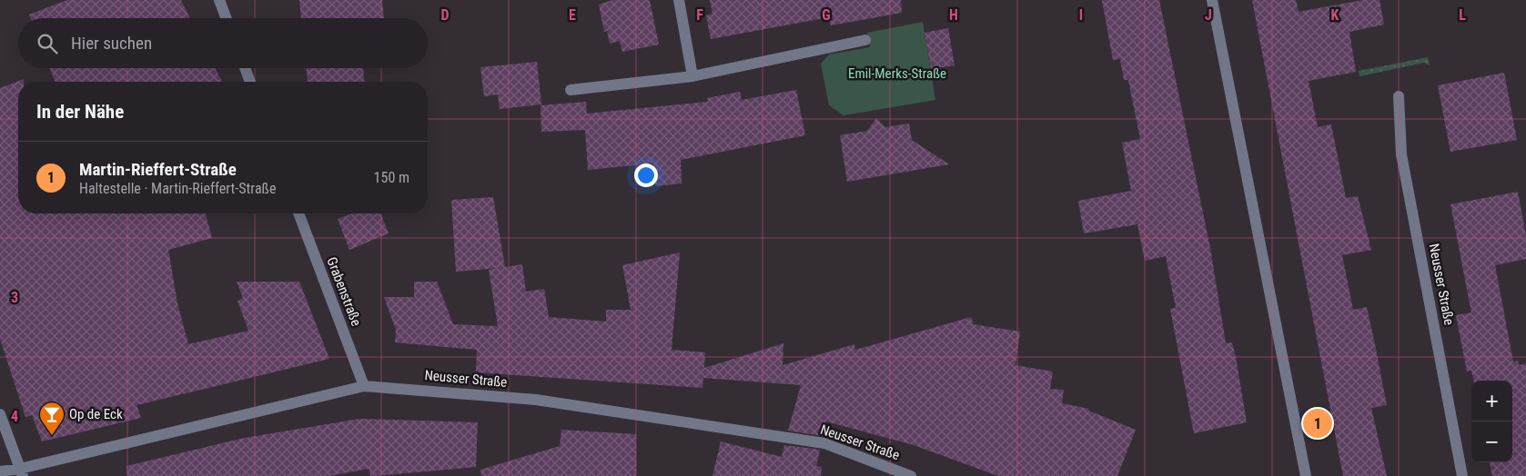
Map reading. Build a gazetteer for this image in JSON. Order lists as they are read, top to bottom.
{
  "streets": {
    "street": ["Neusser Straße", "Grabenstraße"]
  },
  "crossings": [
    ["Neusser Straße", "Grabenstraße"]
  ],
  "parks": ["Emil-Merks-Straße"],
  "places": {
    "bar": ["Op de Eck"]
  },
  "page": {
    "search": "Hier suchen",
    "heading": "In der Nähe",
    "list": [
      {
        "mark": "1",
        "name": "Martin-Rieffert-Straße",
        "note": "Haltestelle · Martin-Rieffert-Straße",
        "value": "150 m"
      }
    ],
    "map_buttons": ["+", "−"],
    "pins": "1"
  },
  "grid": {
    "columns": [
      "D",
      "E",
      "F",
      "G",
      "H",
      "I",
      "J",
      "K",
      "L"
    ],
    "rows": ["3", "4"]
  }
}
